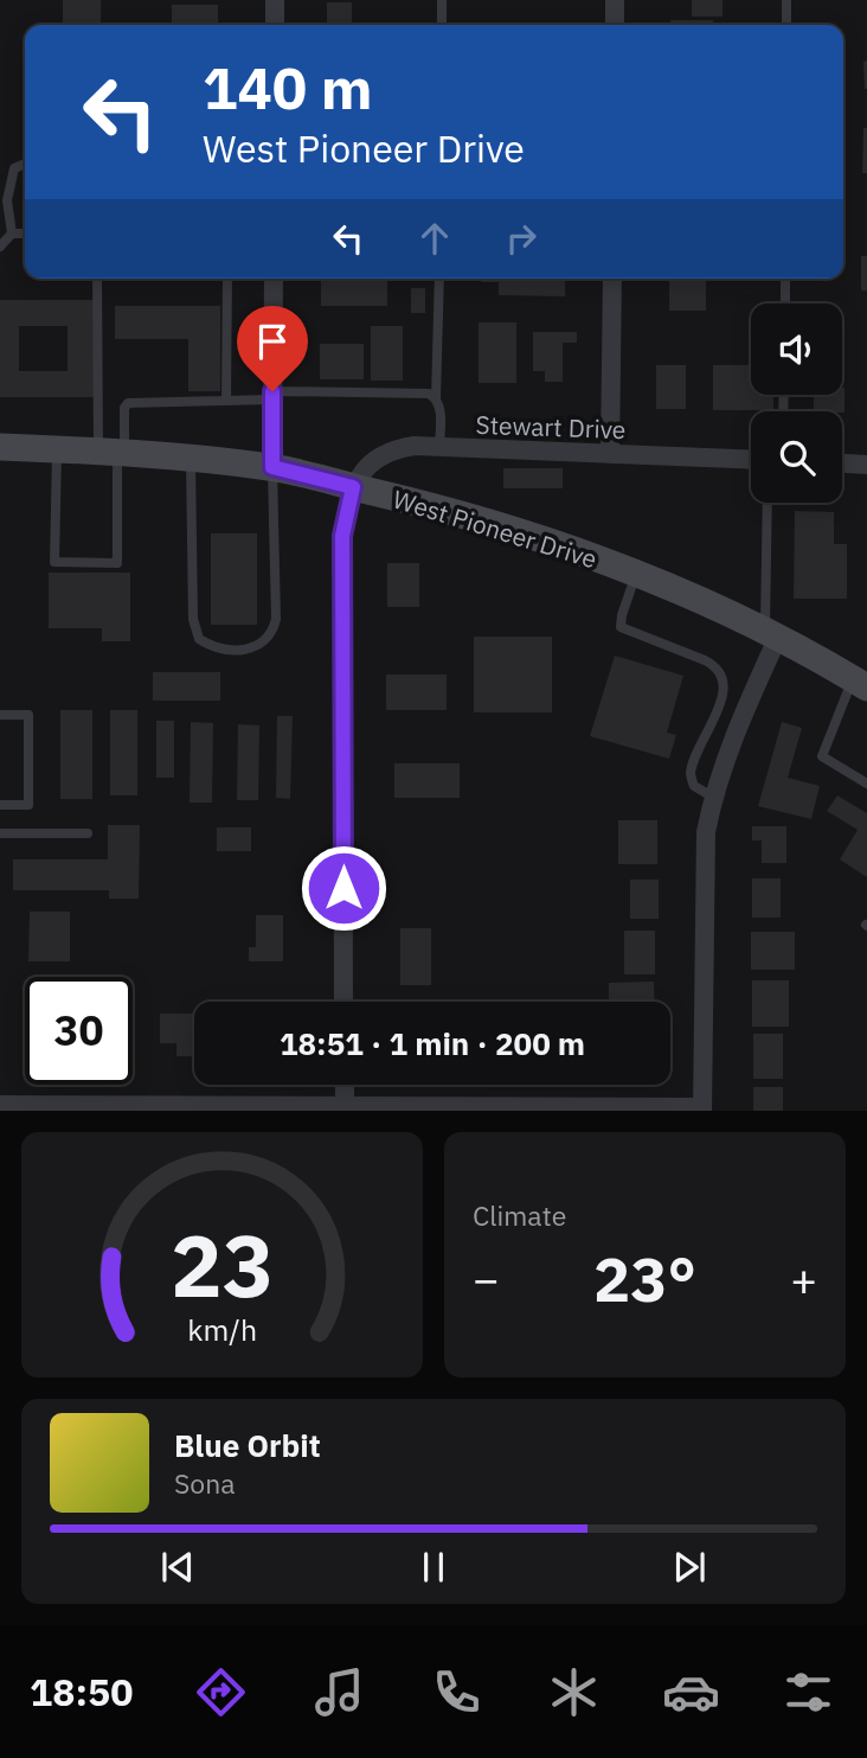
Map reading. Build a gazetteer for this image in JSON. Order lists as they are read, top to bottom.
{
  "streets": {
    "main road": ["West Pioneer Drive"],
    "street": ["Stewart Drive"]
  },
  "crossings": [
    ["Stewart Drive", "West Pioneer Drive"]
  ],
  "page": {
    "turn": ["140 m", "West Pioneer Drive"],
    "limit": "30",
    "trip": "18:51 · 1 min · 200 m",
    "tile": "Climate",
    "heat": ["−", "23°", "+"],
    "song": ["Blue Orbit", "Sona"],
    "tabs": "18:50",
    "gauge": ["23", "km/h"]
  }
}
